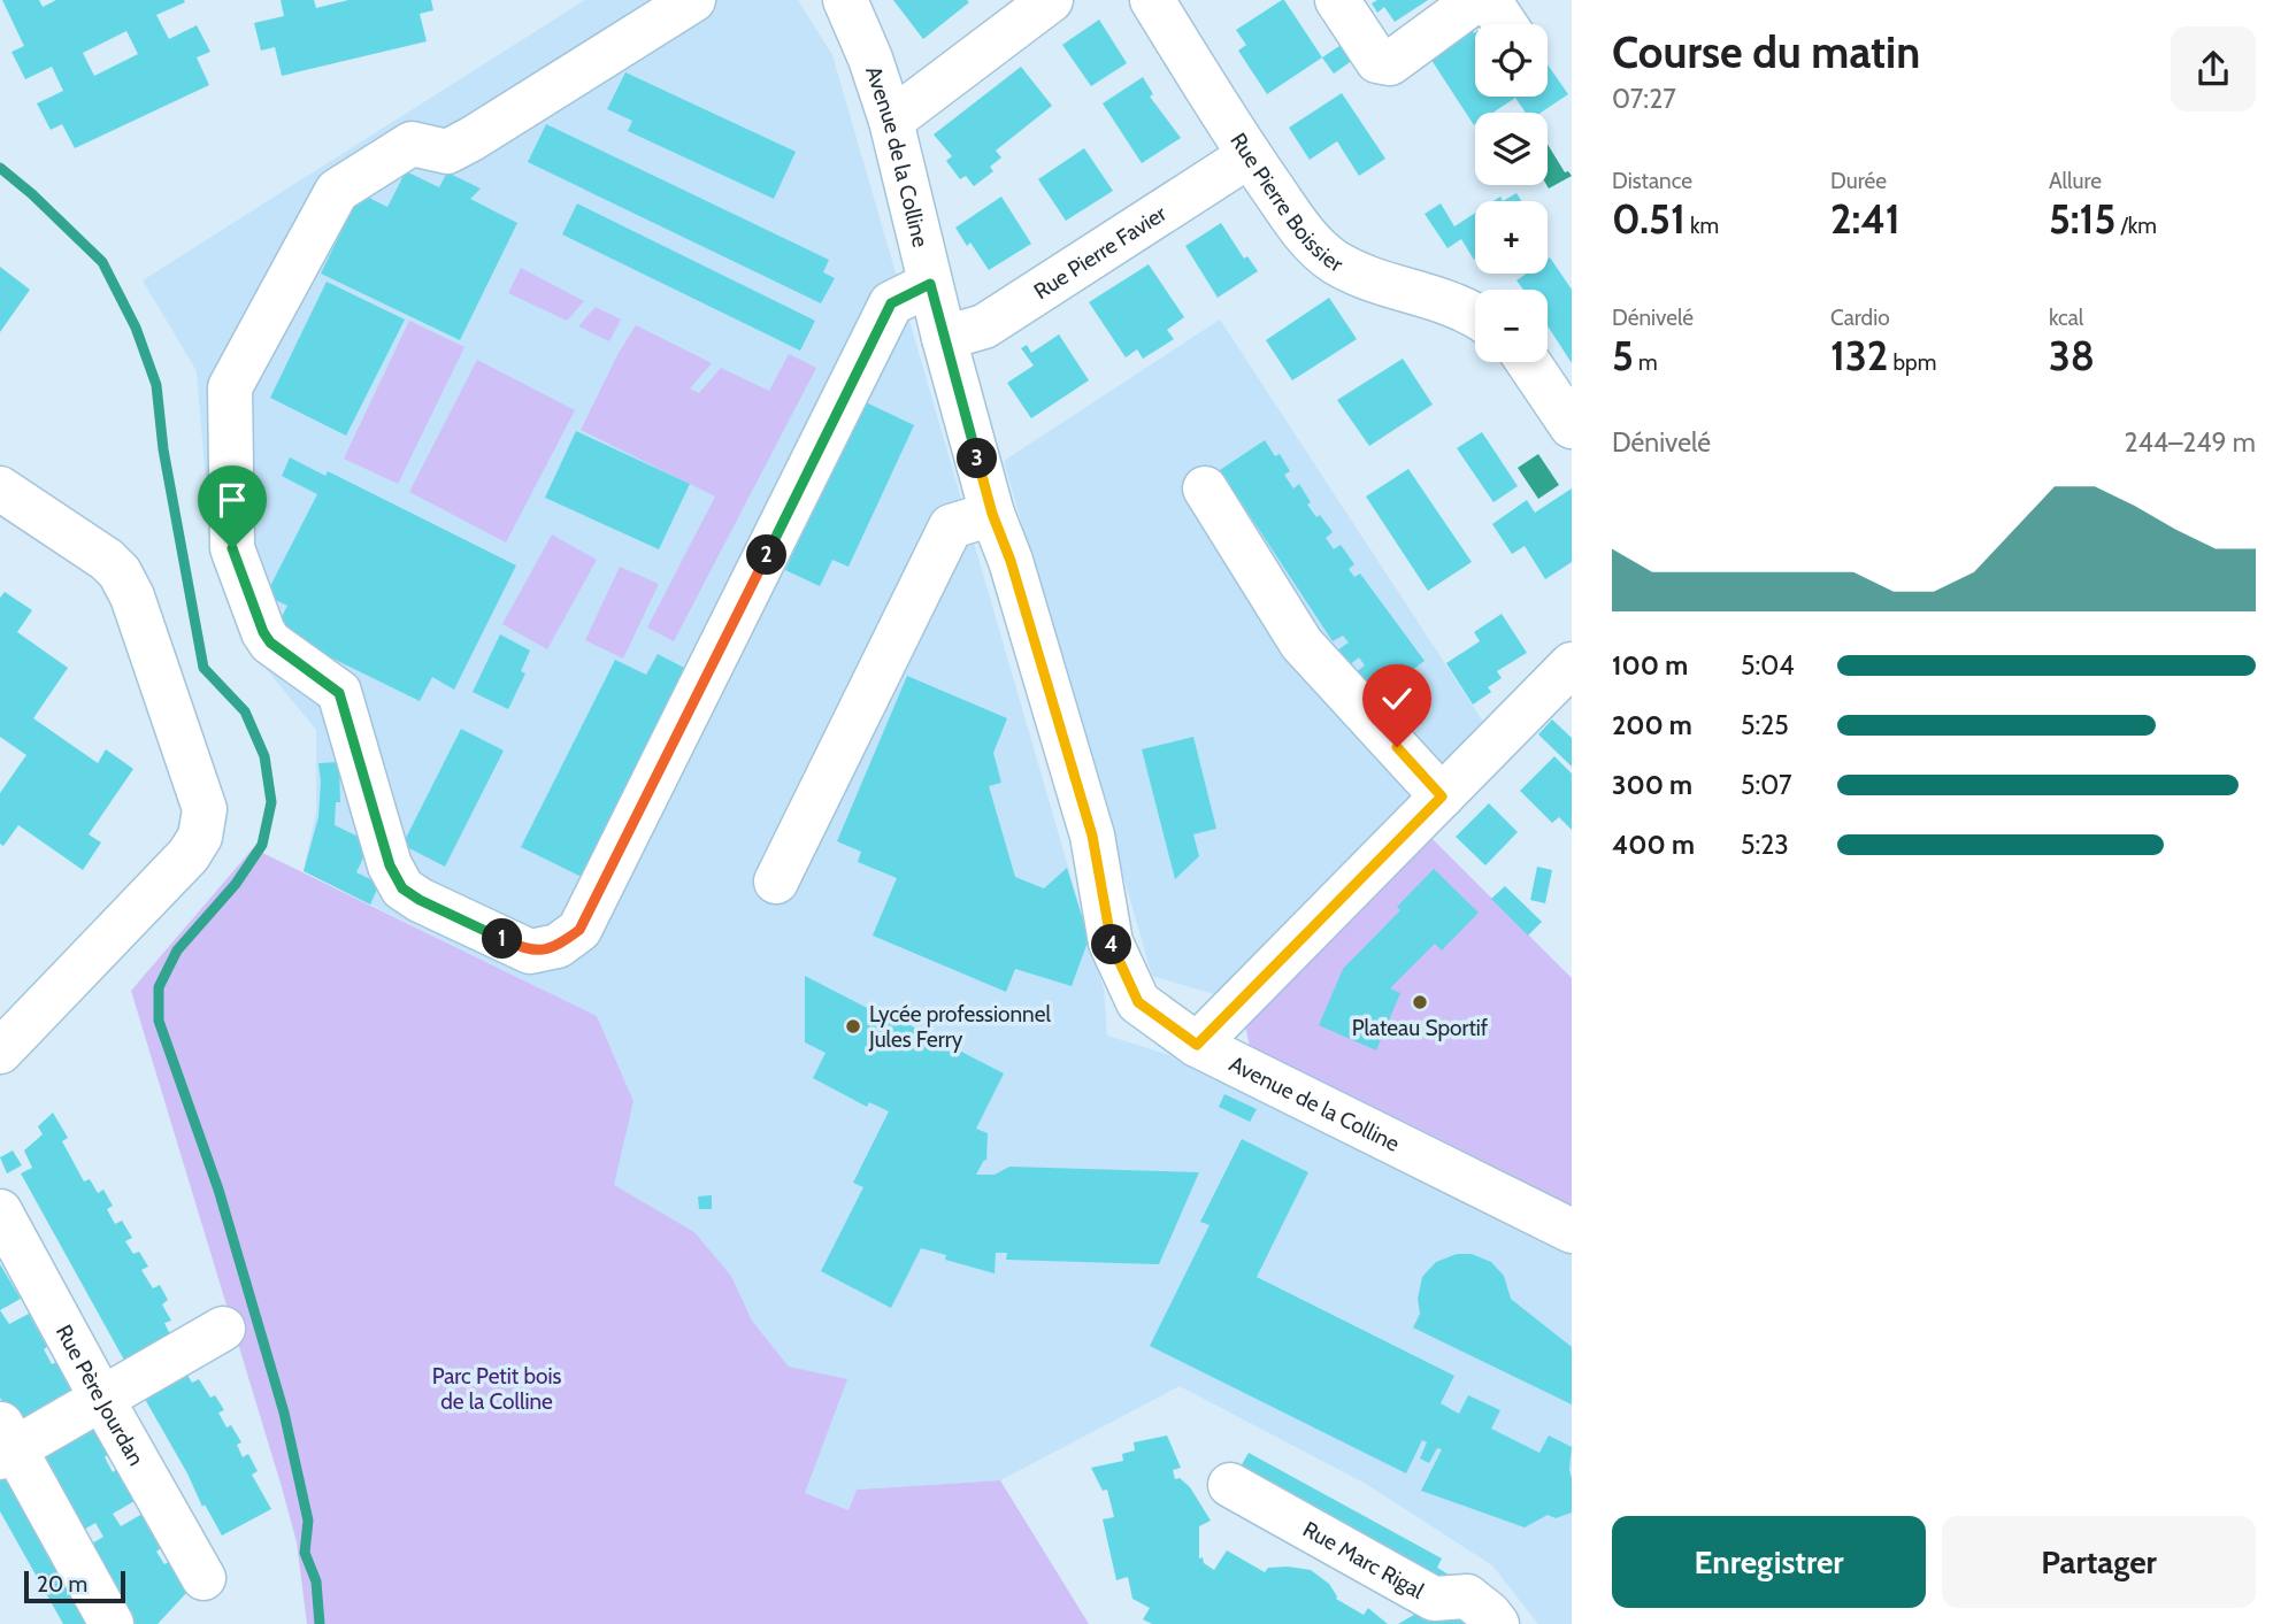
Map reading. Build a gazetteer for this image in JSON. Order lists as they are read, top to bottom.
{
  "streets": {
    "street": [
      "Avenue de la Colline",
      "Rue Pierre Boissier",
      "Rue Pierre Favier",
      "Rue Père Jourdan",
      "Rue Marc Rigal"
    ]
  },
  "crossings": [
    ["Avenue de la Colline", "Rue Pierre Favier"],
    ["Rue Pierre Boissier", "Rue Pierre Favier"]
  ],
  "parks": ["Parc Petit bois de la Colline"],
  "places": ["Plateau Sportif", "Lycée professionnel Jules Ferry"],
  "scale_bar": "20 m",
  "page": {
    "heading": ["Course du matin", "07:27"],
    "map_buttons": ["+", "−"],
    "stats": [
      ["Distance", "0.51 km"],
      ["Durée", "2:41"],
      ["Allure", "5:15 /km"],
      ["Dénivelé", "5 m"],
      ["Cardio", "132 bpm"],
      ["kcal", "38"]
    ],
    "chart": ["Dénivelé", "244–249 m"],
    "pins": [
      "3",
      "2",
      "1",
      "4"
    ],
    "list": [
      {
        "name": "100 m",
        "note": "5:04"
      },
      {
        "name": "200 m",
        "note": "5:25"
      },
      {
        "name": "300 m",
        "note": "5:07"
      },
      {
        "name": "400 m",
        "note": "5:23"
      }
    ],
    "buttons": ["Enregistrer", "Partager"],
    "scale": "20 m"
  }
}
